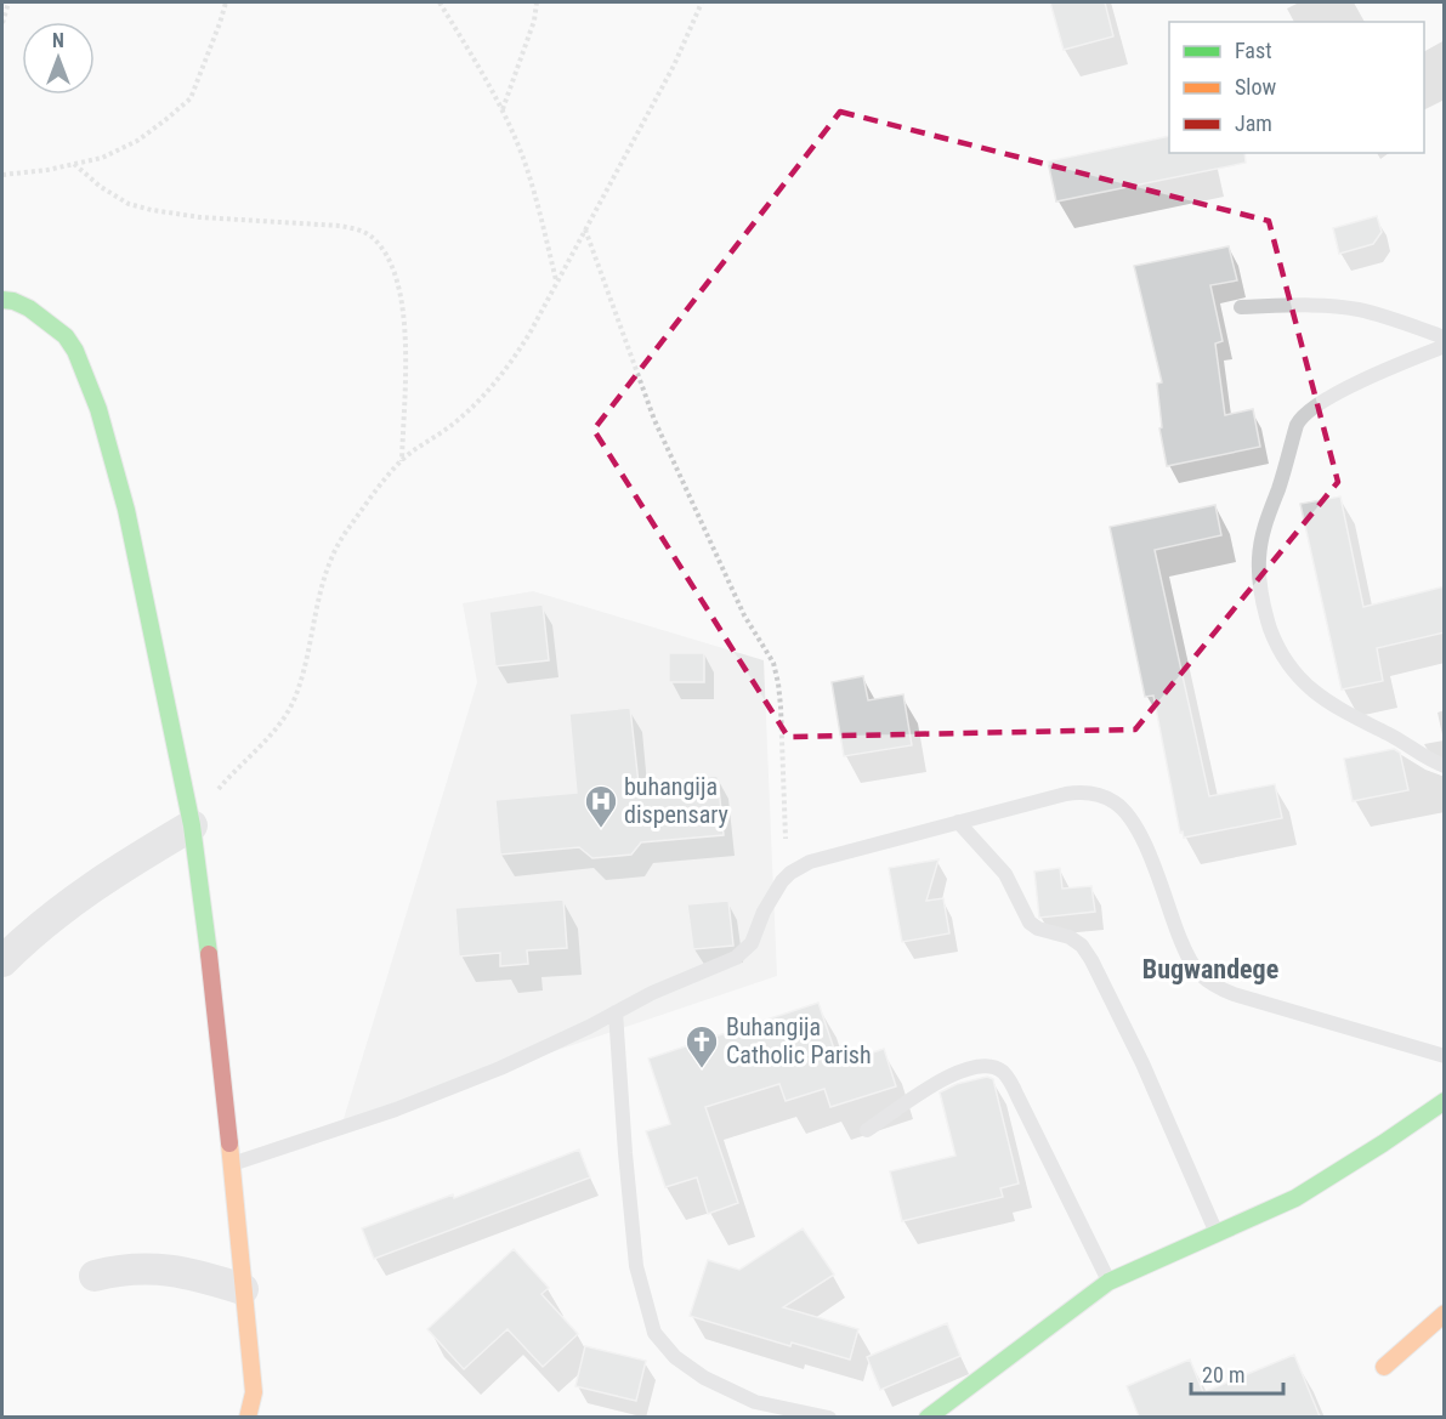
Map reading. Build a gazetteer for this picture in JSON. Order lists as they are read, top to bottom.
{
  "districts": ["Bugwandege"],
  "places": {
    "hospital": ["buhangija dispensary"],
    "church": ["Buhangija Catholic Parish"]
  },
  "legend": ["Fast", "Slow", "Jam"],
  "scale_bar": "20 m",
  "north": "top"
}
